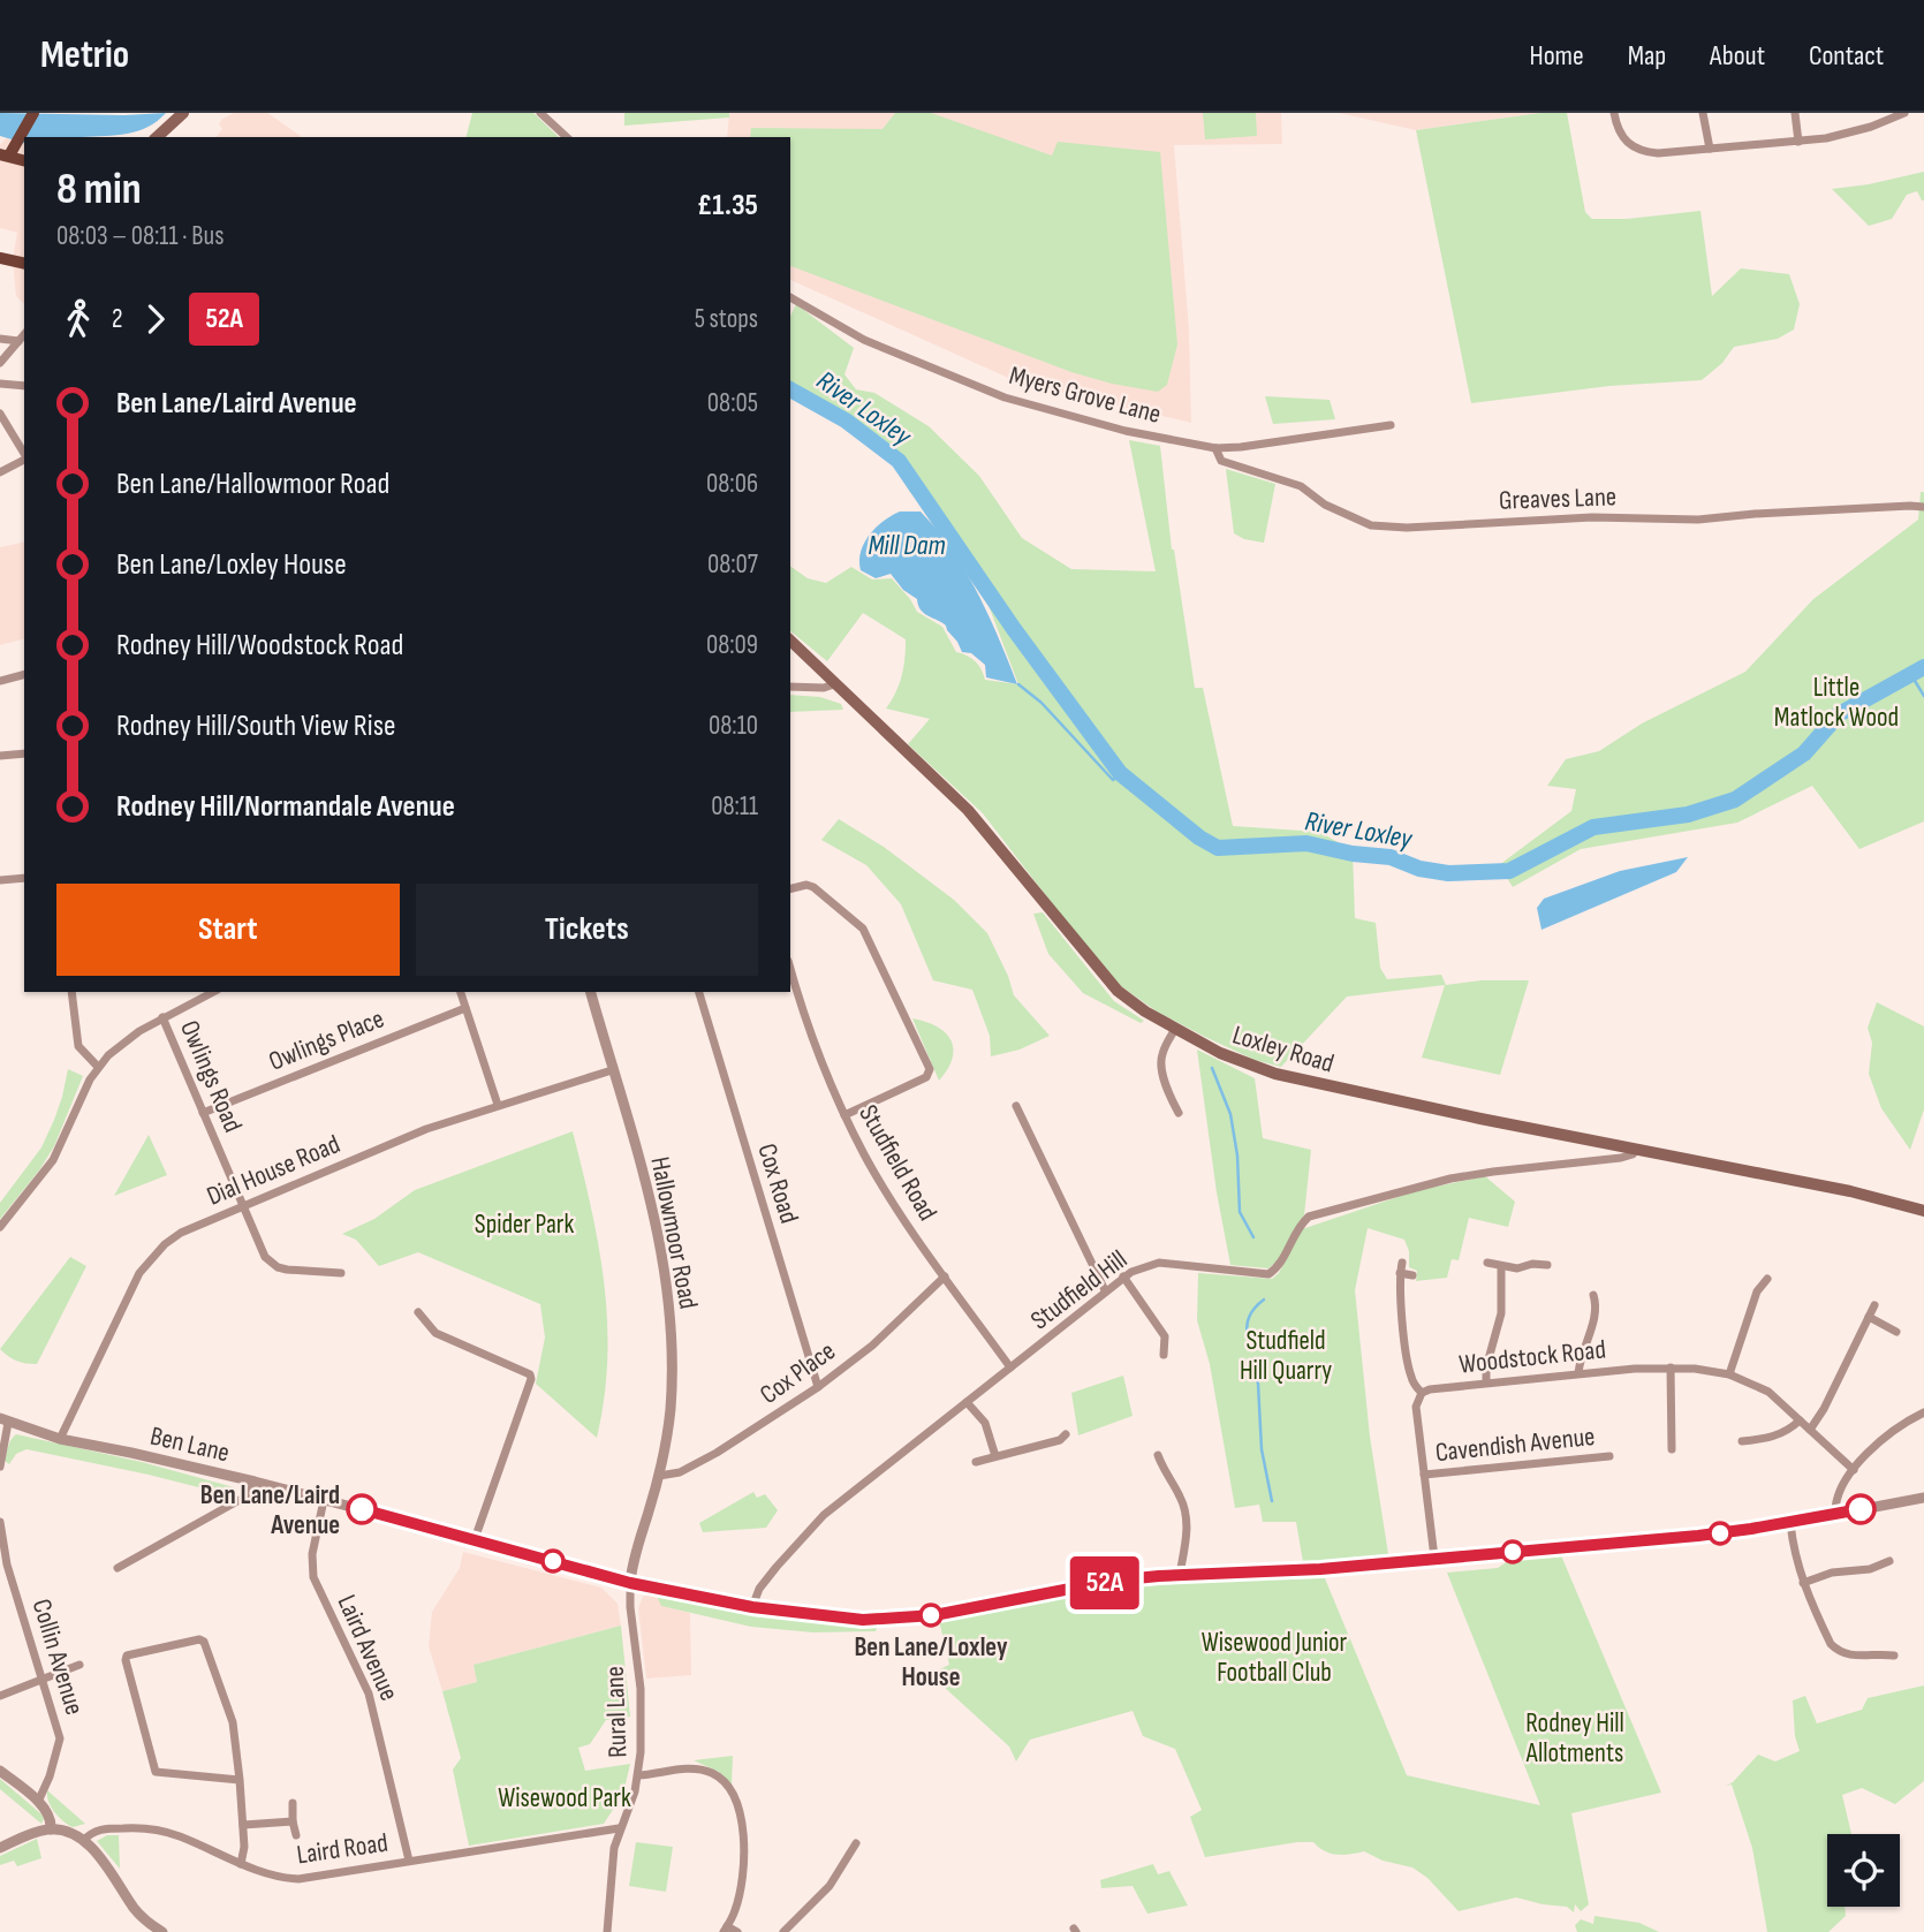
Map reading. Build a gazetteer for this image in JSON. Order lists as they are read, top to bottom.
{
  "streets": {
    "main road": ["Loxley Road"],
    "street": [
      "Myers Grove Lane",
      "Greaves Lane",
      "Owlings Place",
      "Owlings Road",
      "Studfield Road",
      "Dial House Road",
      "Cox Road",
      "Hallowmoor Road",
      "Studfield Hill",
      "Woodstock Road",
      "Cox Place",
      "Ben Lane",
      "Cavendish Avenue",
      "Laird Avenue",
      "Collin Avenue",
      "Rural Lane",
      "Laird Road"
    ]
  },
  "crossings": [
    ["Myers Grove Lane", "Greaves Lane"],
    ["Owlings Place", "Owlings Road"],
    ["Loxley Road", "Studfield Hill"],
    ["Owlings Road", "Dial House Road"],
    ["Studfield Road", "Studfield Hill"],
    ["Studfield Road", "Cox Place"],
    ["Dial House Road", "Hallowmoor Road"],
    ["Dial House Road", "Ben Lane"],
    ["Cox Road", "Cox Place"],
    ["Hallowmoor Road", "Cox Place"],
    ["Hallowmoor Road", "Ben Lane"],
    ["Hallowmoor Road", "Rural Lane"],
    ["Studfield Hill", "Ben Lane"],
    ["Ben Lane", "Laird Avenue"],
    ["Ben Lane", "Rural Lane"],
    ["Laird Avenue", "Laird Road"],
    ["Rural Lane", "Laird Road"]
  ],
  "water": ["River Loxley", "Mill Dam"],
  "parks": [
    "Little Matlock Wood",
    "Spider Park",
    "Studfield Hill Quarry",
    "Wisewood Junior Football Club",
    "Rodney Hill Allotments",
    "Wisewood Park"
  ],
  "places": ["Ben Lane/Laird Avenue", "Ben Lane/Loxley House"],
  "lines": ["bus line 52A"],
  "page": {
    "header": "Metrio",
    "nav": [
      "Home",
      "Map",
      "About",
      "Contact"
    ],
    "on_map": "52A",
    "heading": ["8 min", "08:03 – 08:11 · Bus", "£1.35"],
    "legs": ["2", "52A", "5 stops"],
    "list": [
      {
        "name": "Ben Lane/Laird Avenue",
        "value": "08:05"
      },
      {
        "name": "Ben Lane/Hallowmoor Road",
        "value": "08:06"
      },
      {
        "name": "Ben Lane/Loxley House",
        "value": "08:07"
      },
      {
        "name": "Rodney Hill/Woodstock Road",
        "value": "08:09"
      },
      {
        "name": "Rodney Hill/South View Rise",
        "value": "08:10"
      },
      {
        "name": "Rodney Hill/Normandale Avenue",
        "value": "08:11"
      }
    ],
    "buttons": ["Start", "Tickets"]
  }
}
